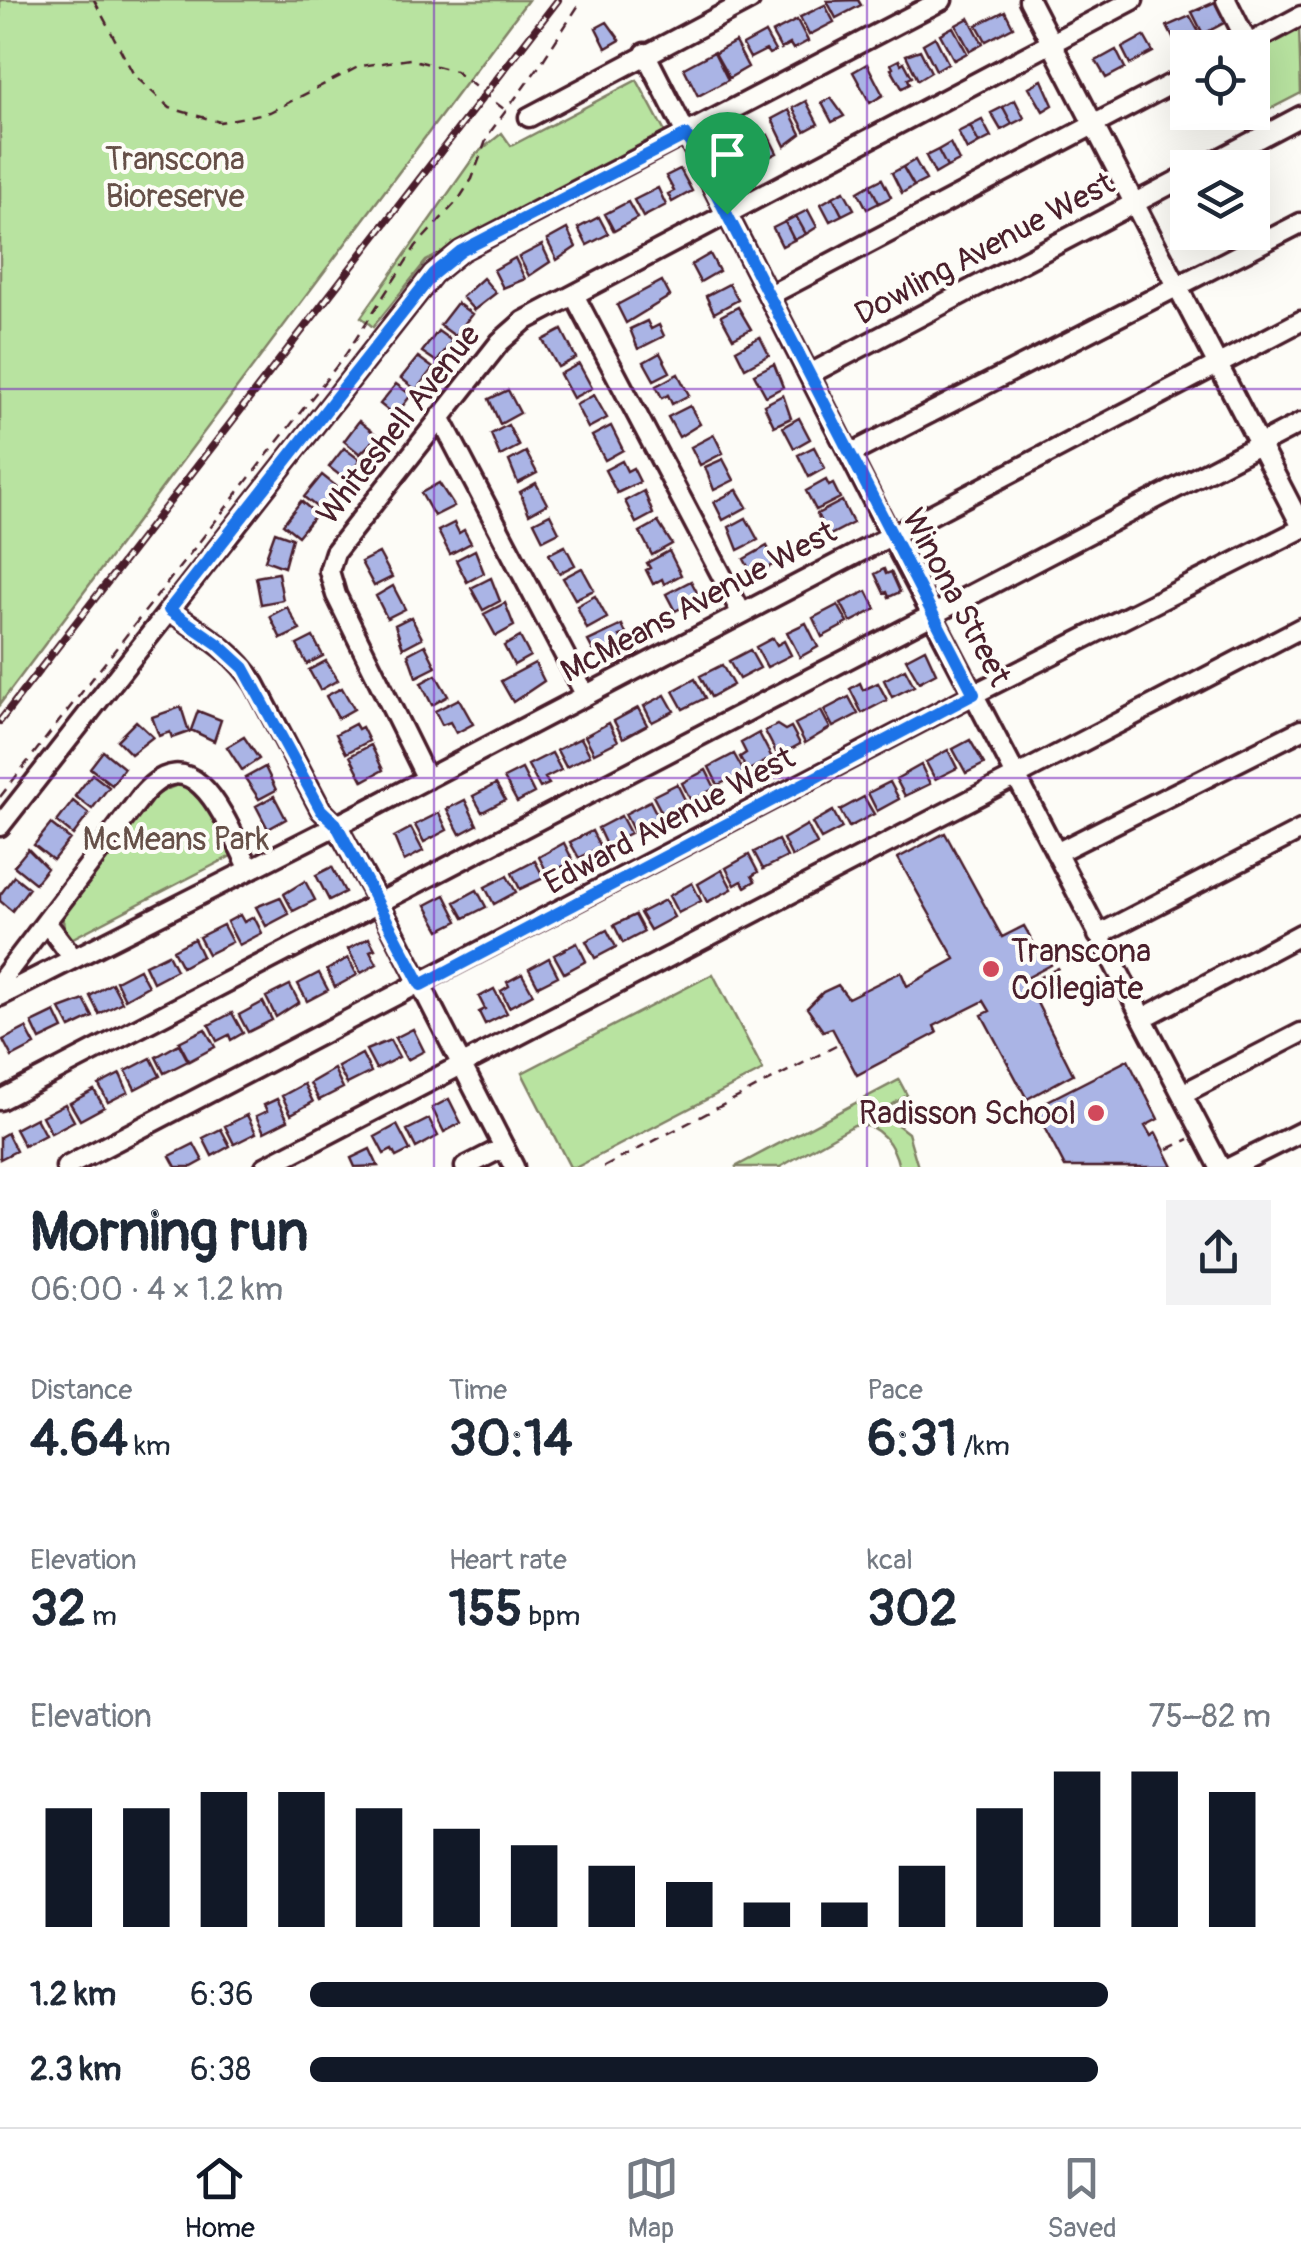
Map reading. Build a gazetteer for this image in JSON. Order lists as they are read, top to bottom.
{
  "streets": {
    "street": [
      "Dowling Avenue West",
      "Whiteshell Avenue",
      "Winona Street",
      "McMeans Avenue West",
      "Edward Avenue West"
    ]
  },
  "crossings": [
    ["Dowling Avenue West", "Winona Street"],
    ["Whiteshell Avenue", "Winona Street"],
    ["Whiteshell Avenue", "McMeans Avenue West"],
    ["Winona Street", "McMeans Avenue West"],
    ["Winona Street", "Edward Avenue West"]
  ],
  "parks": ["Transcona Bioreserve", "McMeans Park"],
  "places": ["Transcona Collegiate", "Radisson School"],
  "page": {
    "heading": ["Morning run", "06:00 · 4 × 1.2 km"],
    "stats": [
      ["Distance", "4.64 km"],
      ["Time", "30:14"],
      ["Pace", "6:31 /km"],
      ["Elevation", "32 m"],
      ["Heart rate", "155 bpm"],
      ["kcal", "302"]
    ],
    "chart": ["Elevation", "75–82 m"],
    "list": [
      {
        "name": "1.2 km",
        "note": "6:36"
      },
      {
        "name": "2.3 km",
        "note": "6:38"
      }
    ],
    "tabs": ["Home", "Map", "Saved"]
  }
}
